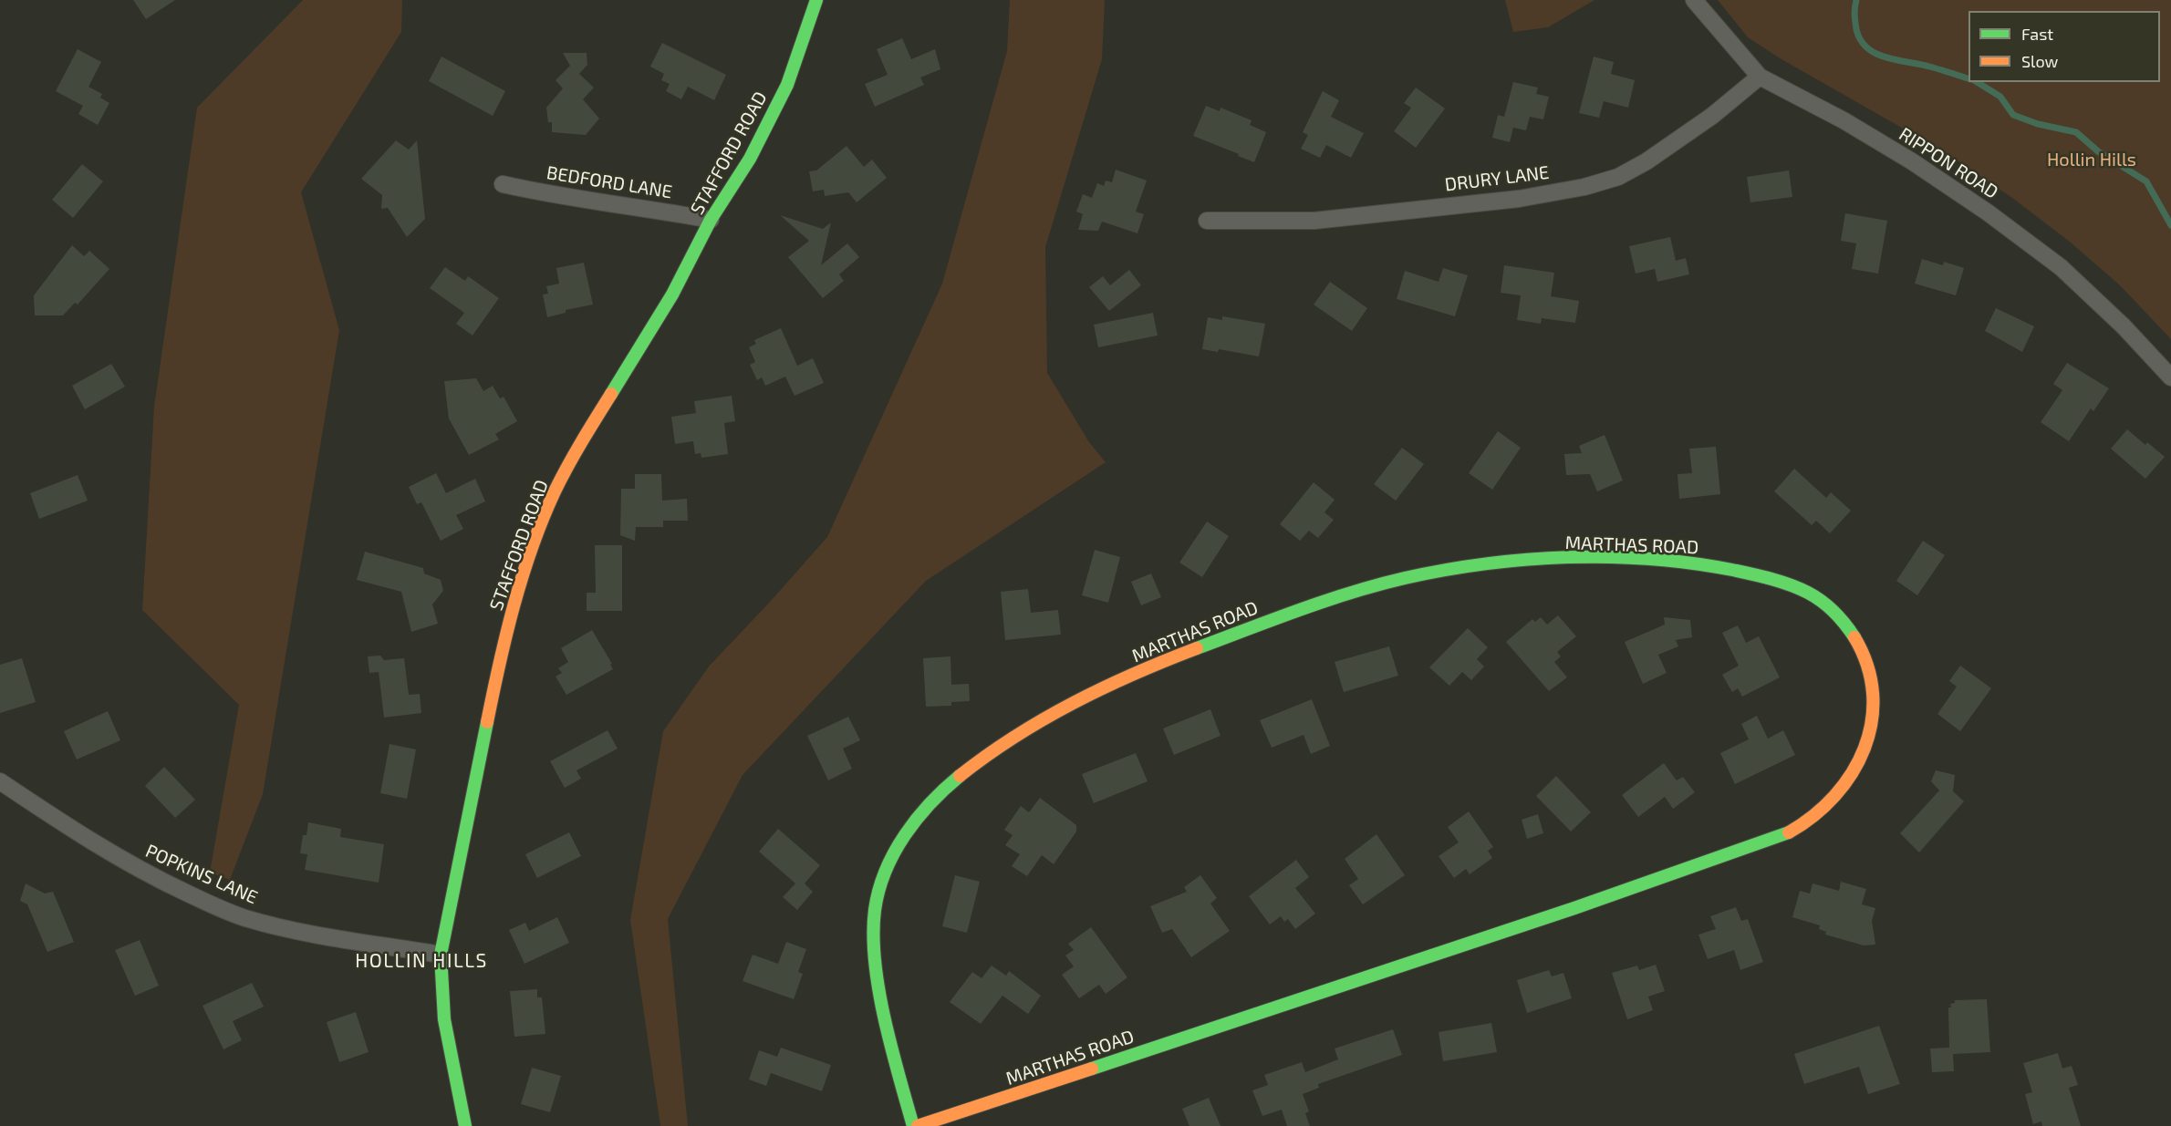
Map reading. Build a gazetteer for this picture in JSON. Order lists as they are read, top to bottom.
{
  "streets": {
    "street": [
      "STAFFORD ROAD",
      "RIPPON ROAD",
      "DRURY LANE",
      "BEDFORD LANE",
      "MARTHAS ROAD",
      "POPKINS LANE"
    ]
  },
  "crossings": [
    ["STAFFORD ROAD", "BEDFORD LANE"],
    ["STAFFORD ROAD", "POPKINS LANE"],
    ["RIPPON ROAD", "DRURY LANE"]
  ],
  "districts": ["HOLLIN HILLS"],
  "parks": ["Hollin Hills"],
  "legend": ["Fast", "Slow"]
}
